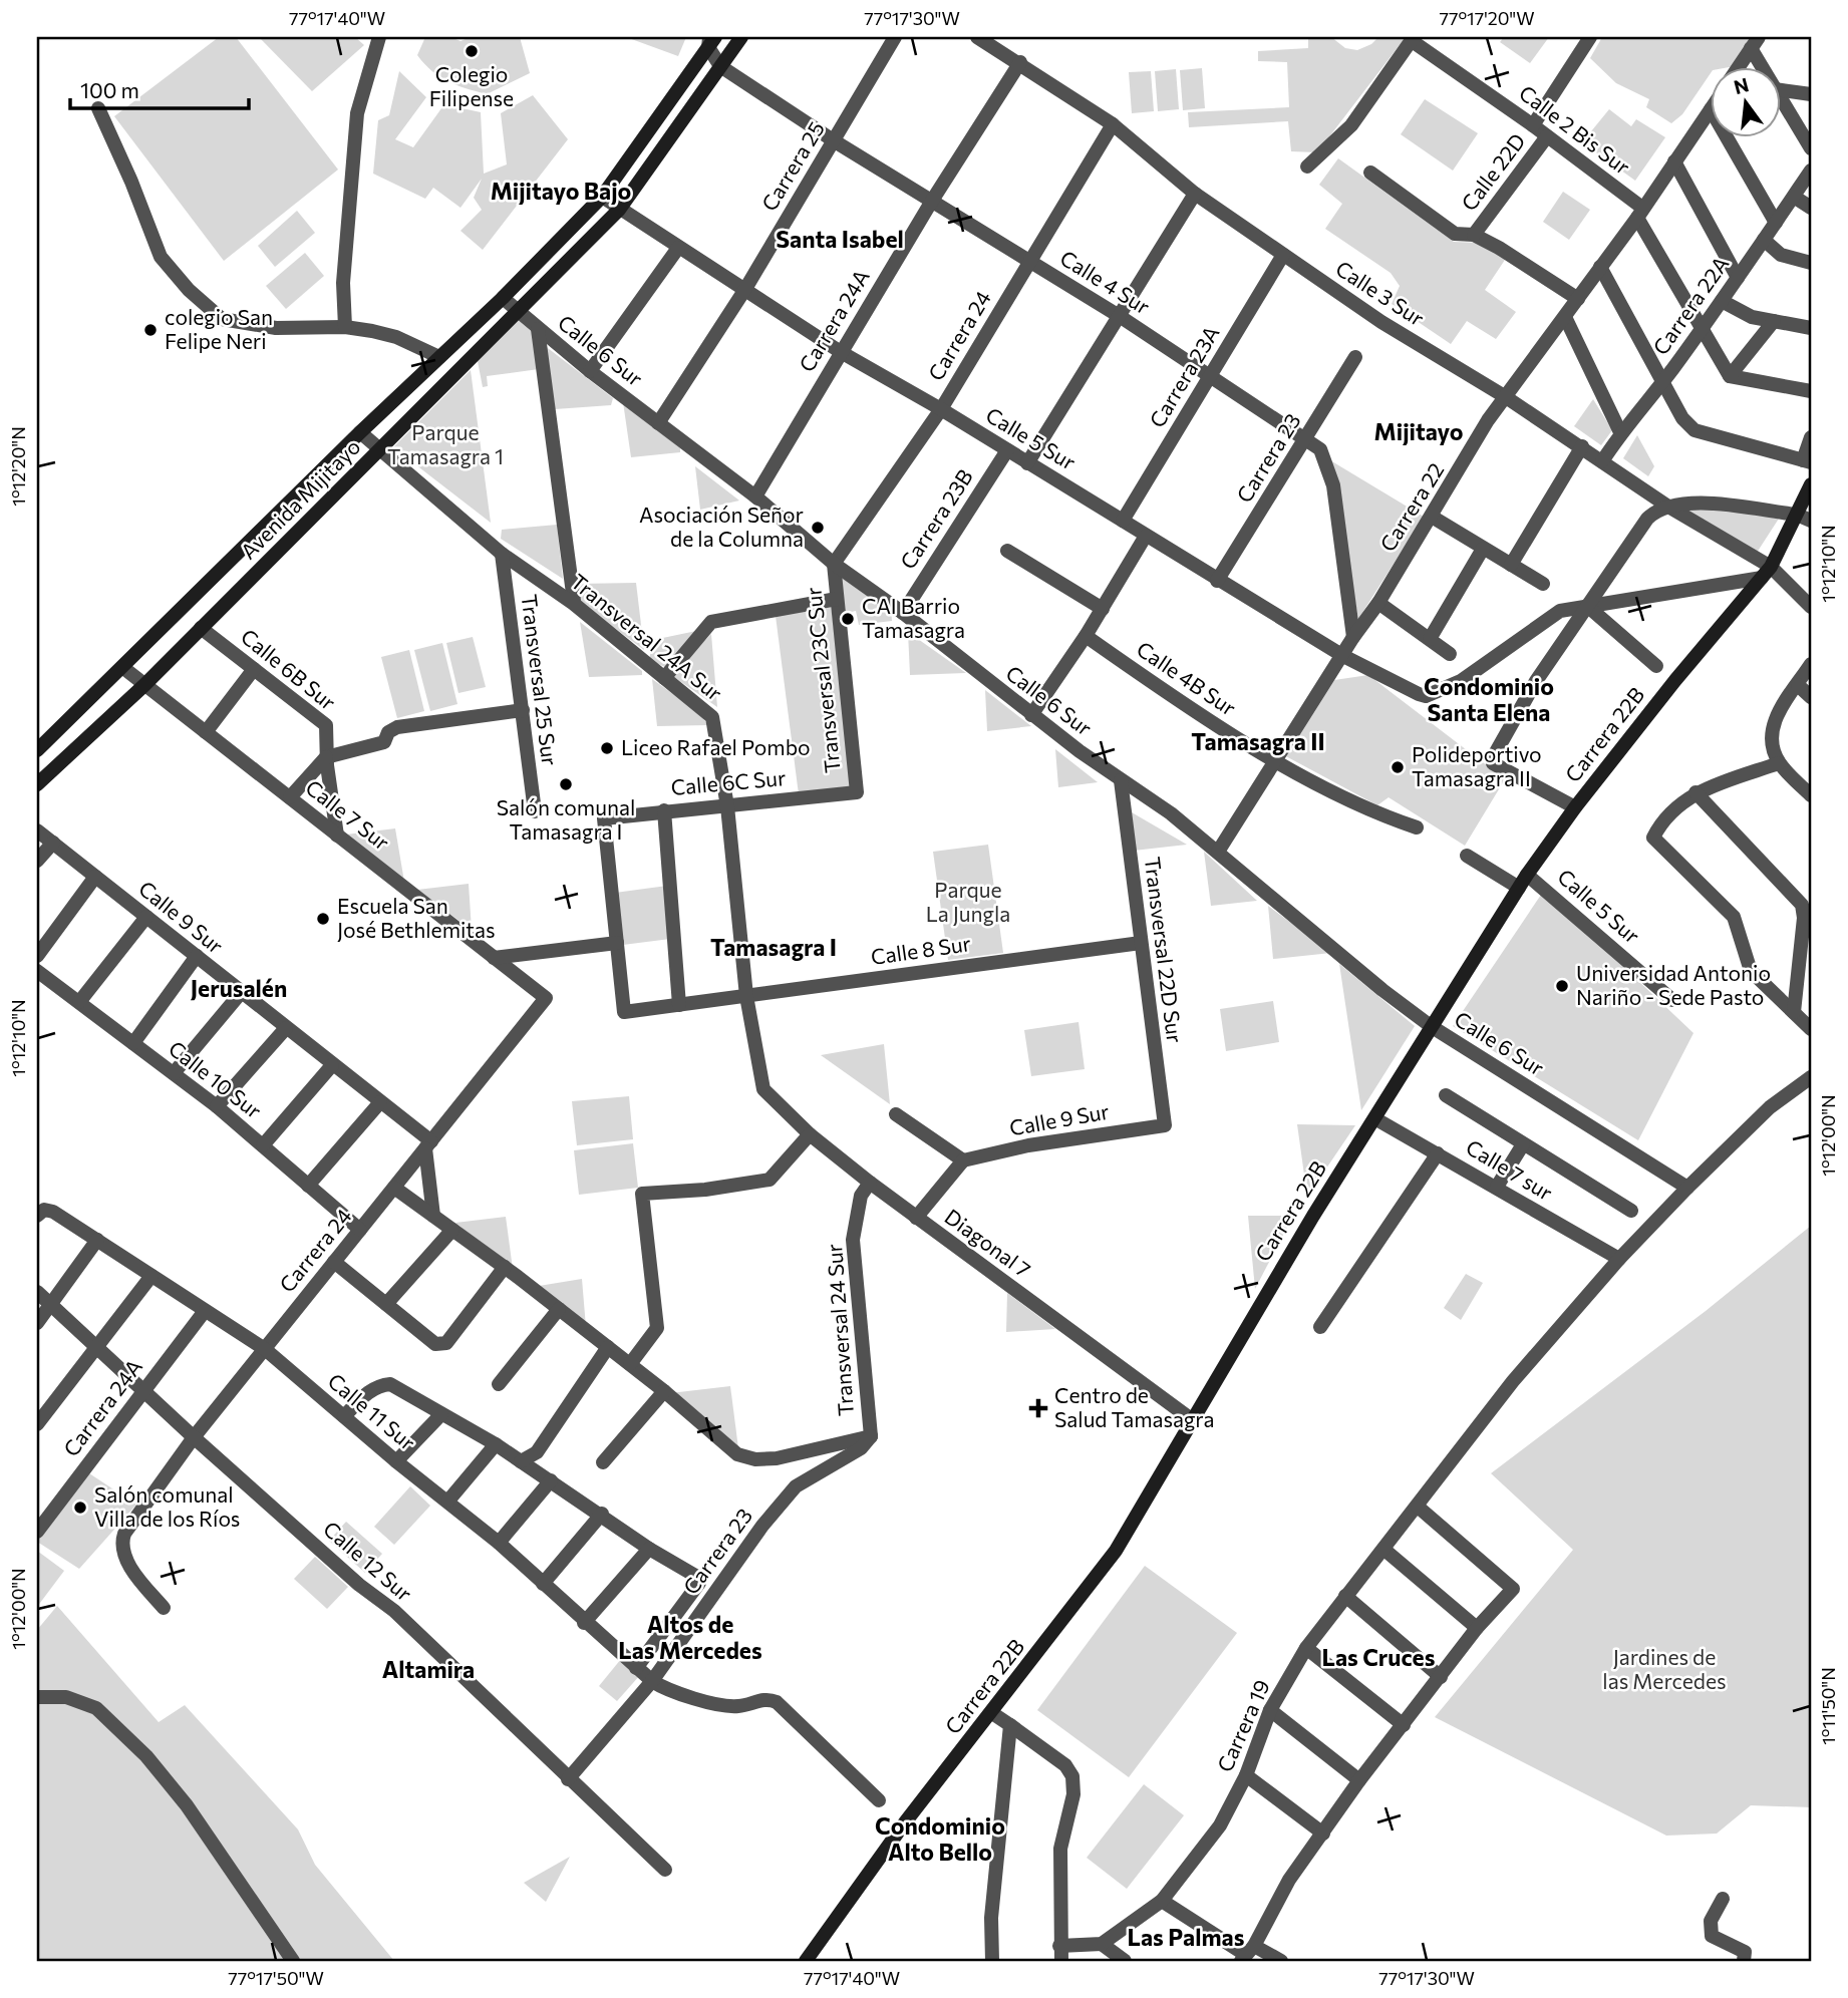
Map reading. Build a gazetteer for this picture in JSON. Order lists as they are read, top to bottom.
{
  "streets": {
    "main road": ["Avenida Mijitayo", "Carrera 22B"],
    "street": [
      "Calle 2 Bis Sur",
      "Carrera 25",
      "Calle 22D",
      "Calle 4 Sur",
      "Calle 3 Sur",
      "Carrera 22A",
      "Carrera 24A",
      "Carrera 24",
      "Calle 6 Sur",
      "Carrera 23A",
      "Calle 5 Sur",
      "Carrera 23",
      "Carrera 22",
      "Carrera 23B",
      "Transversal 24A Sur",
      "Calle 6B Sur",
      "Calle 4B Sur",
      "Transversal 25 Sur",
      "Transversal 23C Sur",
      "Calle 6C Sur",
      "Calle 7 Sur",
      "Calle 9 Sur",
      "Transversal 22D Sur",
      "Calle 8 Sur",
      "Calle 10 Sur",
      "Calle 7 sur",
      "Diagonal 7",
      "Transversal 24 Sur",
      "Calle 11 Sur",
      "Calle 12 Sur",
      "Carrera 19"
    ]
  },
  "crossings": [
    ["Calle 2 Bis Sur", "Calle 22D"],
    ["Calle 2 Bis Sur", "Carrera 22A"],
    ["Calle 2 Bis Sur", "Carrera 22"],
    ["Carrera 25", "Calle 4 Sur"],
    ["Carrera 25", "Calle 6 Sur"],
    ["Carrera 25", "Calle 5 Sur"],
    ["Calle 4 Sur", "Carrera 24A"],
    ["Calle 4 Sur", "Carrera 24"],
    ["Calle 4 Sur", "Carrera 23A"],
    ["Calle 4 Sur", "Carrera 23"],
    ["Calle 4 Sur", "Avenida Mijitayo"],
    ["Calle 4 Sur", "Carrera 22"],
    ["Calle 3 Sur", "Carrera 22A"],
    ["Calle 3 Sur", "Carrera 24A"],
    ["Calle 3 Sur", "Carrera 24"],
    ["Calle 3 Sur", "Carrera 23A"],
    ["Calle 3 Sur", "Carrera 22"],
    ["Calle 3 Sur", "Carrera 22B"],
    ["Carrera 24A", "Calle 6 Sur"],
    ["Carrera 24A", "Calle 5 Sur"],
    ["Carrera 24A", "Calle 11 Sur"],
    ["Carrera 24A", "Calle 12 Sur"],
    ["Carrera 24", "Calle 6 Sur"],
    ["Carrera 24", "Calle 5 Sur"],
    ["Carrera 24", "Transversal 23C Sur"],
    ["Carrera 24", "Calle 7 Sur"],
    ["Carrera 24", "Calle 9 Sur"],
    ["Carrera 24", "Calle 10 Sur"],
    ["Carrera 24", "Calle 11 Sur"],
    ["Carrera 24", "Calle 12 Sur"],
    ["Calle 6 Sur", "Avenida Mijitayo"],
    ["Calle 6 Sur", "Carrera 22"],
    ["Calle 6 Sur", "Carrera 23B"],
    ["Calle 6 Sur", "Transversal 23C Sur"],
    ["Calle 6 Sur", "Carrera 22B"],
    ["Calle 6 Sur", "Transversal 22D Sur"],
    ["Calle 6 Sur", "Carrera 19"],
    ["Carrera 23A", "Calle 5 Sur"],
    ["Calle 5 Sur", "Carrera 23"],
    ["Calle 5 Sur", "Avenida Mijitayo"],
    ["Calle 5 Sur", "Carrera 22"],
    ["Calle 5 Sur", "Carrera 23B"],
    ["Calle 5 Sur", "Carrera 22B"],
    ["Carrera 23", "Transversal 24 Sur"],
    ["Carrera 23", "Calle 11 Sur"],
    ["Carrera 23", "Calle 12 Sur"],
    ["Avenida Mijitayo", "Transversal 24A Sur"],
    ["Avenida Mijitayo", "Calle 6B Sur"],
    ["Avenida Mijitayo", "Calle 7 Sur"],
    ["Carrera 22", "Calle 4B Sur"],
    ["Transversal 24A Sur", "Transversal 25 Sur"],
    ["Transversal 24A Sur", "Calle 6C Sur"],
    ["Transversal 24A Sur", "Calle 8 Sur"],
    ["Transversal 24A Sur", "Diagonal 7"],
    ["Transversal 23C Sur", "Calle 6C Sur"],
    ["Carrera 22B", "Calle 7 sur"],
    ["Carrera 22B", "Diagonal 7"],
    ["Calle 6C Sur", "Calle 8 Sur"],
    ["Calle 9 Sur", "Transversal 22D Sur"],
    ["Transversal 22D Sur", "Calle 8 Sur"],
    ["Calle 7 sur", "Carrera 19"],
    ["Diagonal 7", "Transversal 24 Sur"]
  ],
  "districts": [
    "Mijitayo Bajo",
    "Santa Isabel",
    "Mijitayo",
    "Condominio Santa Elena",
    "Tamasagra II",
    "Tamasagra I",
    "Jerusalén",
    "Altos de Las Mercedes",
    "Las Cruces",
    "Altamira",
    "Condominio Alto Bello",
    "Las Palmas"
  ],
  "parks": ["Parque Tamasagra 1", "Parque La Jungla", "Jardines de las Mercedes"],
  "places": {
    "other": [
      "Colegio Filipense",
      "colegio San Felipe Neri",
      "Asociación Señor de la Columna",
      "CAI Barrio Tamasagra",
      "Liceo Rafael Pombo",
      "Polideportivo Tamasagra II",
      "Salón comunal Tamasagra I",
      "Escuela San José Bethlemitas",
      "Universidad Antonio Nariño - Sede Pasto",
      "Salón comunal Villa de los Ríos"
    ],
    "health": ["Centro de Salud Tamasagra"]
  },
  "scale_bar": "100 m",
  "north": "top",
  "coordinates": [
    "77°17'40\"W",
    "77°17'30\"W",
    "77°17'20\"W",
    "1°12'20\"N",
    "1°12'10\"N",
    "1°12'00\"N",
    "1°11'50\"N",
    "77°17'50\"W"
  ]
}
